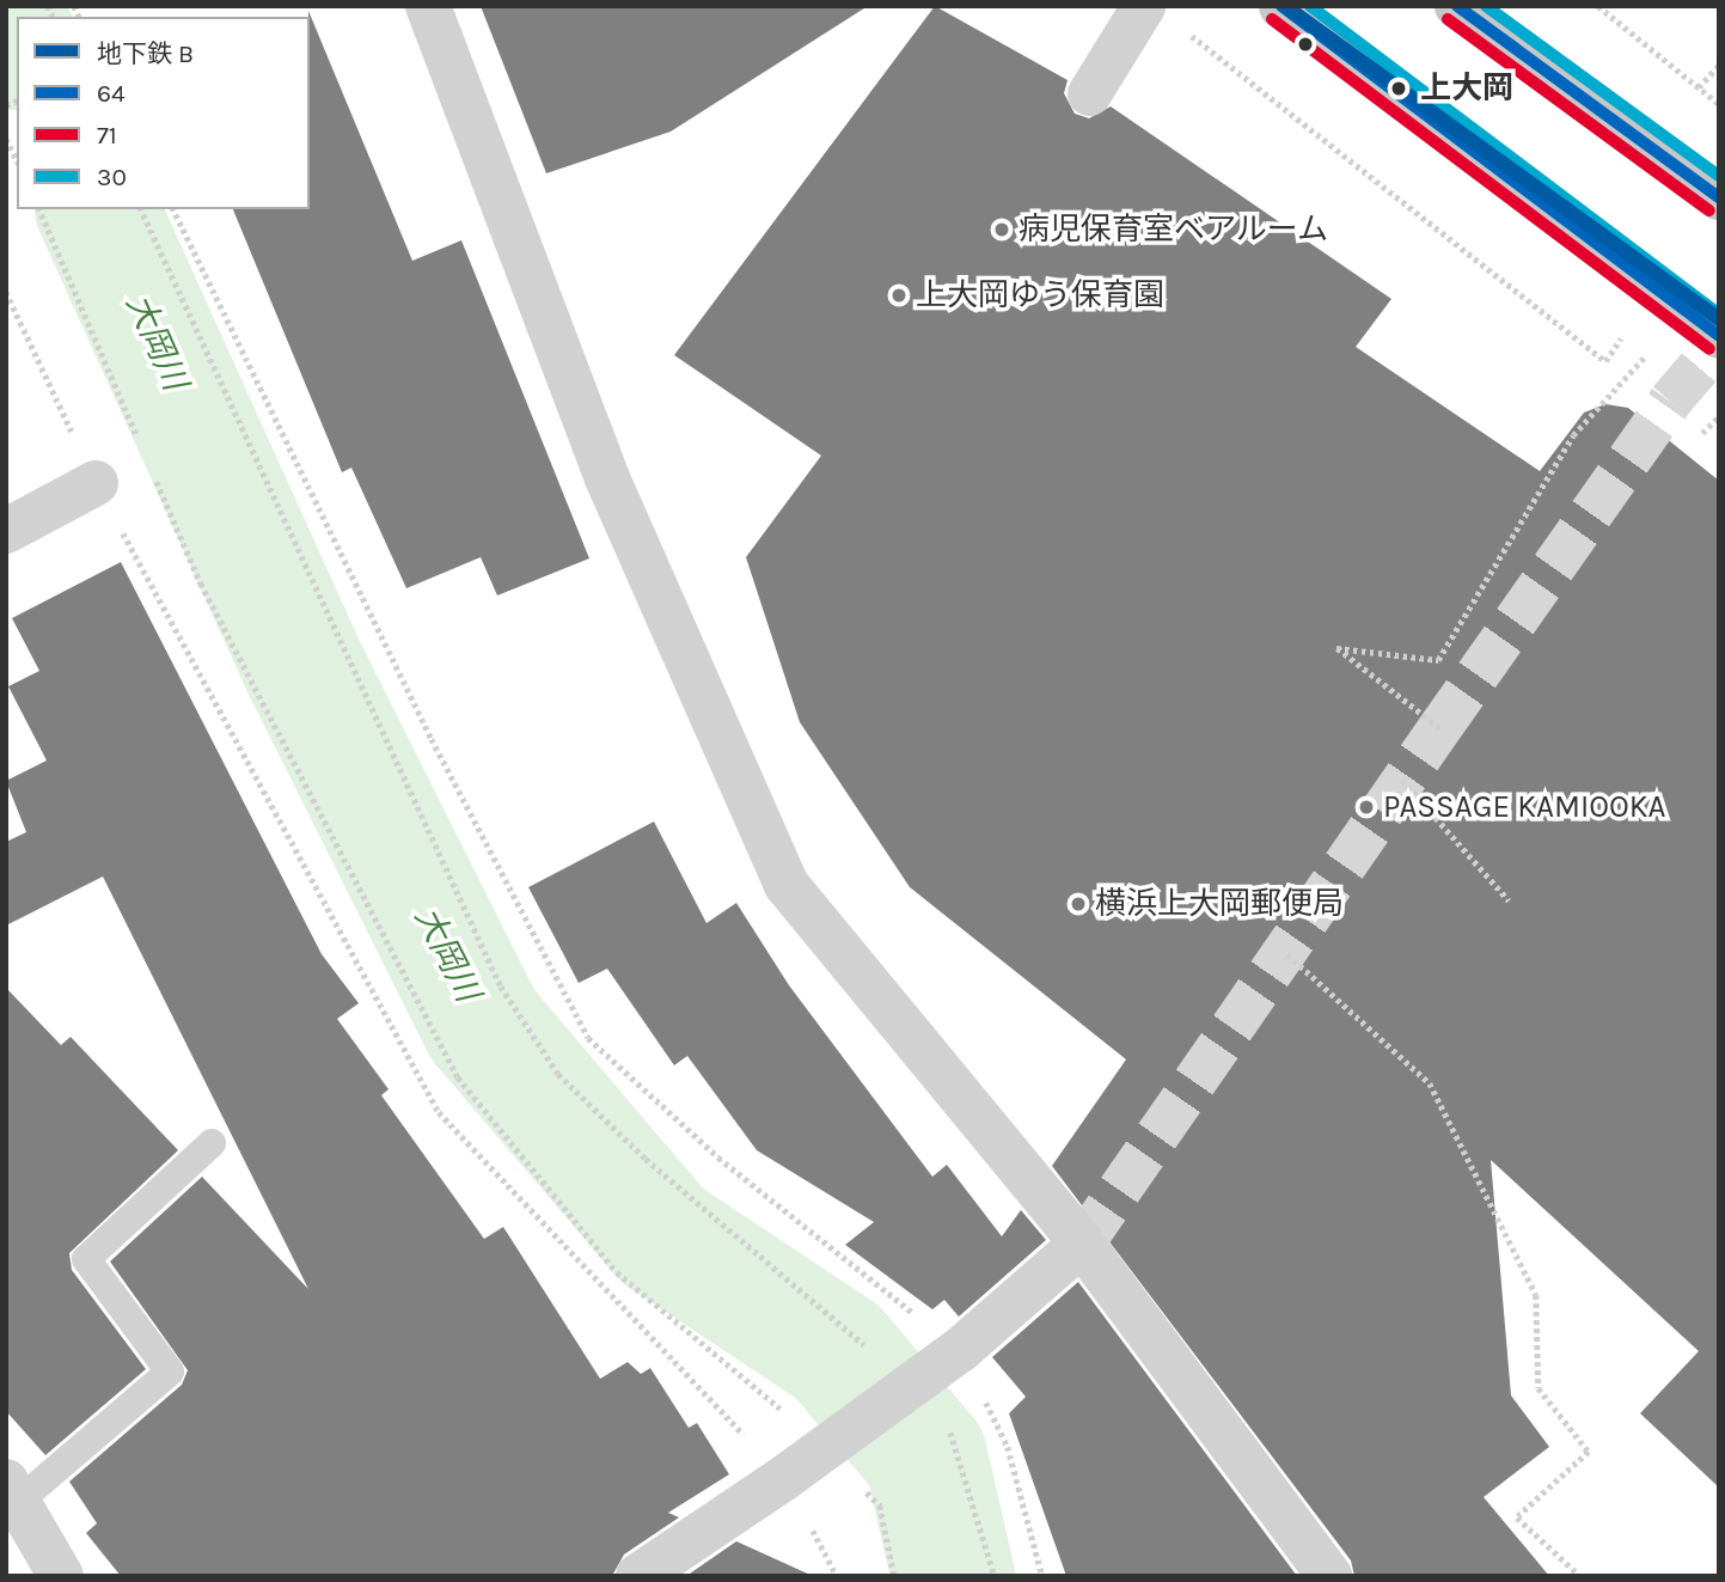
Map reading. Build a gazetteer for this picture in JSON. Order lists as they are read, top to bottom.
{
  "water": ["大岡川"],
  "places": [
    "上大岡",
    "病児保育室ベアルーム",
    "上大岡ゆう保育園",
    "PASSAGE KAMIOOKA",
    "横浜上大岡郵便局"
  ],
  "lines": [
    "metro line B",
    "transit line 64",
    "transit line 30",
    "transit line 71"
  ],
  "legend": [
    "地下鉄 B",
    "64",
    "71",
    "30"
  ]
}
